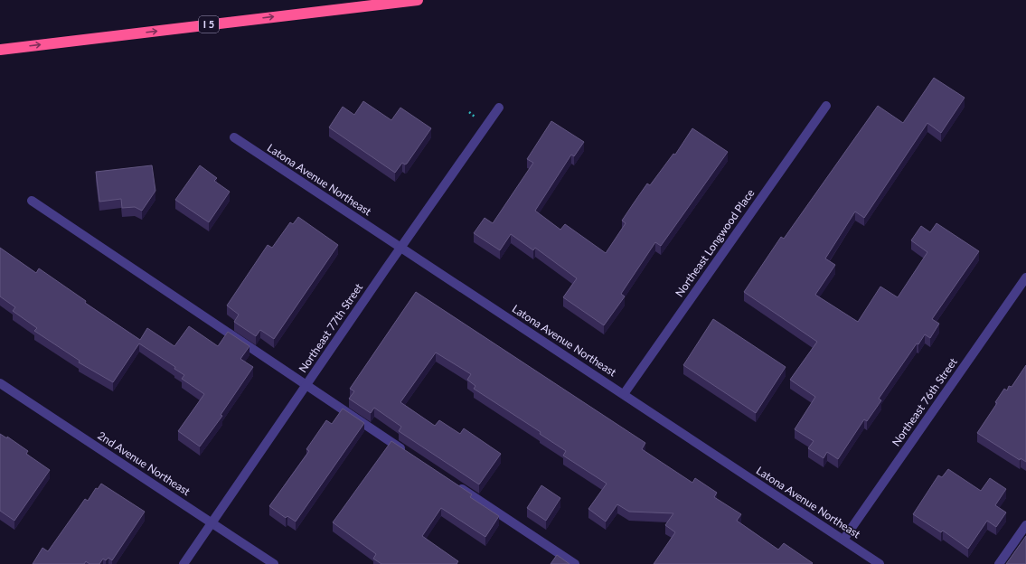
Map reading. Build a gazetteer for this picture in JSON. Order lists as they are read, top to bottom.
{
  "streets": {
    "highway": ["I 5"],
    "street": [
      "Latona Avenue Northeast",
      "Northeast Longwood Place",
      "Northeast 77th Street",
      "Northeast 76th Street",
      "2nd Avenue Northeast"
    ]
  },
  "crossings": [
    ["Latona Avenue Northeast", "Northeast Longwood Place"],
    ["Latona Avenue Northeast", "Northeast 77th Street"],
    ["Latona Avenue Northeast", "Northeast 76th Street"],
    ["Northeast 77th Street", "2nd Avenue Northeast"]
  ]
}
